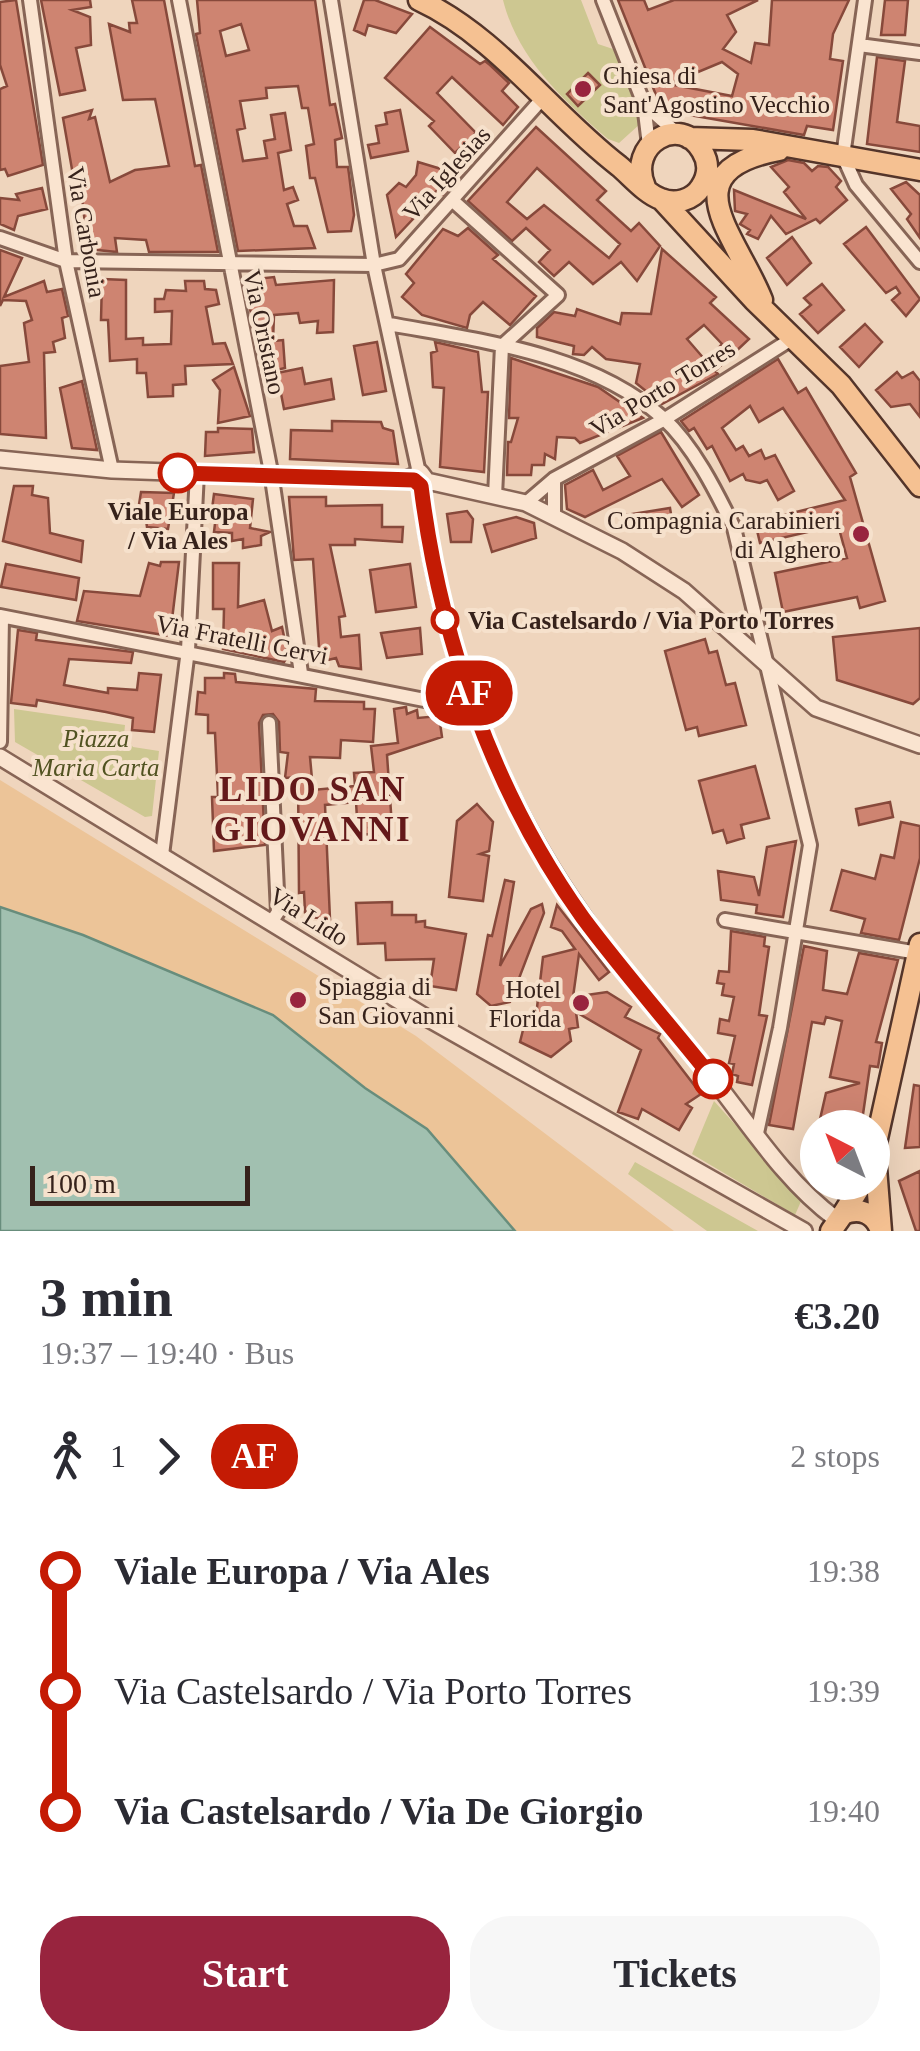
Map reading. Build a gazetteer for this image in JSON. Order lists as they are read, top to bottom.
{
  "streets": {
    "street": [
      "Via Iglesias",
      "Via Carbonia",
      "Via Oristano",
      "Via Porto Torres",
      "Via Fratelli Cervi",
      "Via Lido"
    ]
  },
  "crossings": [
    ["Via Oristano", "Via Fratelli Cervi"]
  ],
  "districts": ["LIDO SAN GIOVANNI"],
  "parks": ["Piazza Maria Carta"],
  "places": [
    "Chiesa di Sant'Agostino Vecchio",
    "Viale Europa / Via Ales",
    "Compagnia Carabinieri di Alghero",
    "Via Castelsardo / Via Porto Torres",
    "Spiaggia di San Giovanni",
    "Hotel Florida"
  ],
  "lines": ["bus line AF"],
  "scale_bar": "100 m",
  "north": "top left",
  "page": {
    "on_map": "AF",
    "scale": "100 m",
    "heading": ["3 min", "19:37 – 19:40 · Bus", "€3.20"],
    "legs": ["1", "AF", "2 stops"],
    "list": [
      {
        "name": "Viale Europa / Via Ales",
        "value": "19:38"
      },
      {
        "name": "Via Castelsardo / Via Porto Torres",
        "value": "19:39"
      },
      {
        "name": "Via Castelsardo / Via De Giorgio",
        "value": "19:40"
      }
    ],
    "buttons": ["Start", "Tickets"]
  }
}
